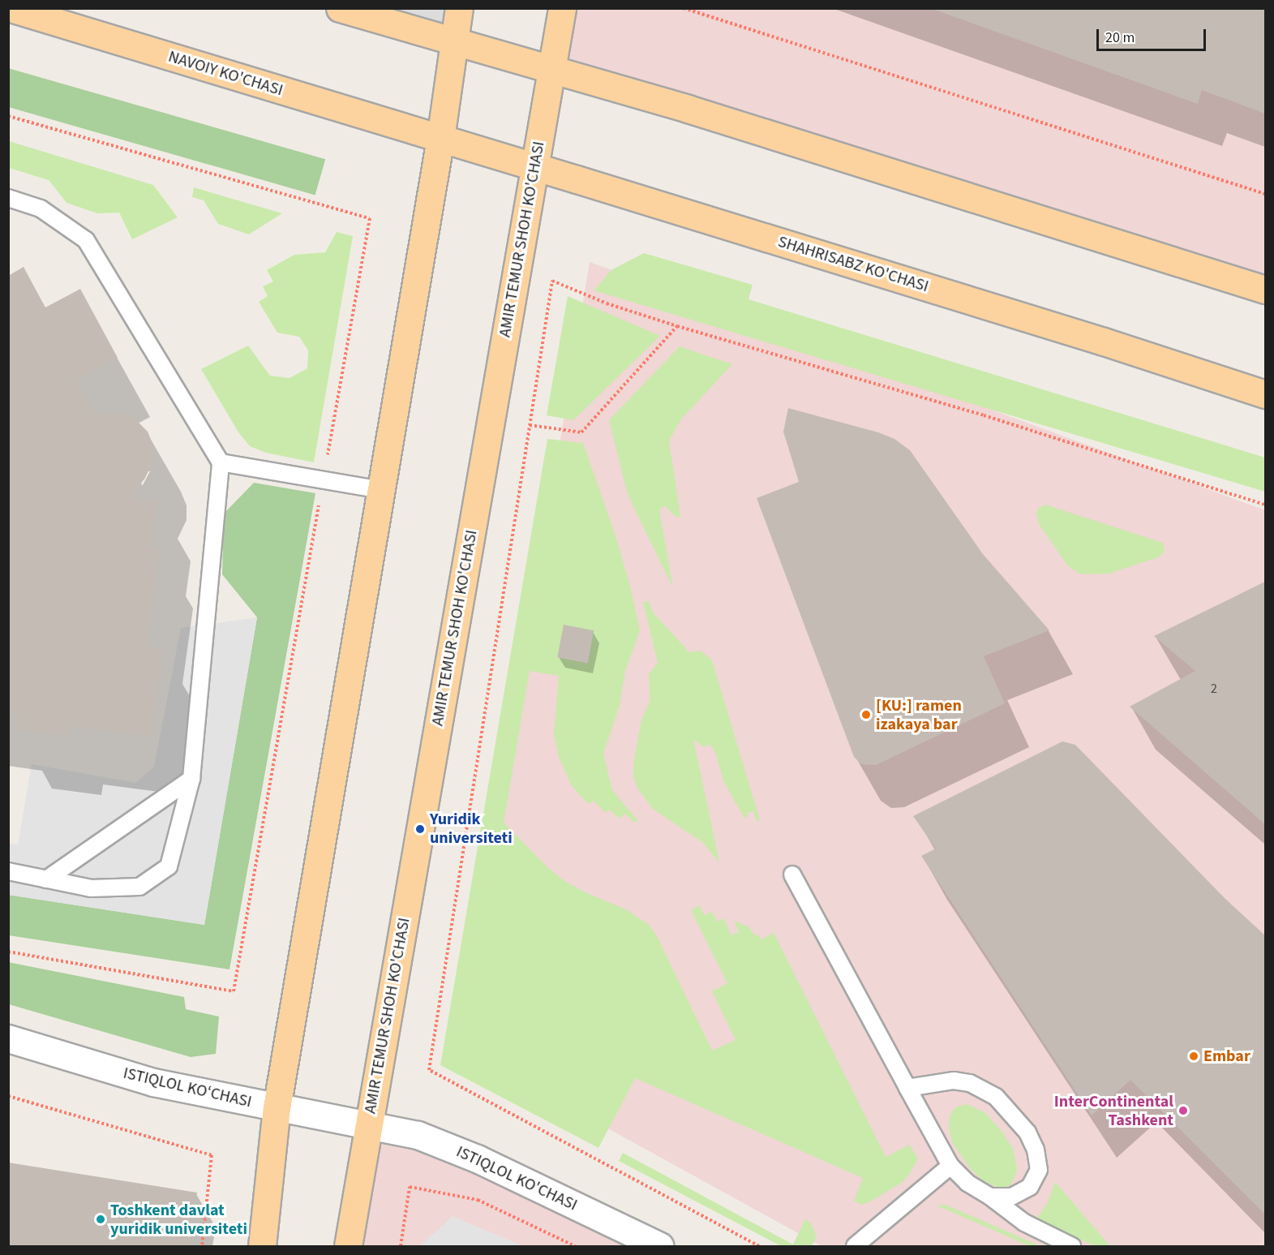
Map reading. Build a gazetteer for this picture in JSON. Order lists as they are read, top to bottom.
{
  "streets": {
    "main road": ["NAVOIY KO'CHASI", "AMIR TEMUR SHOH KO'CHASI", "SHAHRISABZ KO'CHASI"],
    "street": ["ISTIQLOL KO‘CHASI", "ISTIQLOL KO'CHASI"]
  },
  "crossings": [
    ["NAVOIY KO'CHASI", "SHAHRISABZ KO'CHASI"],
    ["AMIR TEMUR SHOH KO'CHASI", "SHAHRISABZ KO'CHASI"],
    ["AMIR TEMUR SHOH KO'CHASI", "ISTIQLOL KO‘CHASI"],
    ["AMIR TEMUR SHOH KO'CHASI", "ISTIQLOL KO'CHASI"],
    ["ISTIQLOL KO‘CHASI", "ISTIQLOL KO'CHASI"]
  ],
  "places": [
    "[KU:] ramen izakaya bar",
    "Yuridik universiteti",
    "Embar",
    "InterContinental Tashkent",
    "Toshkent davlat yuridik universiteti"
  ],
  "house_numbers": ["2"],
  "scale_bar": "20 m"
}
